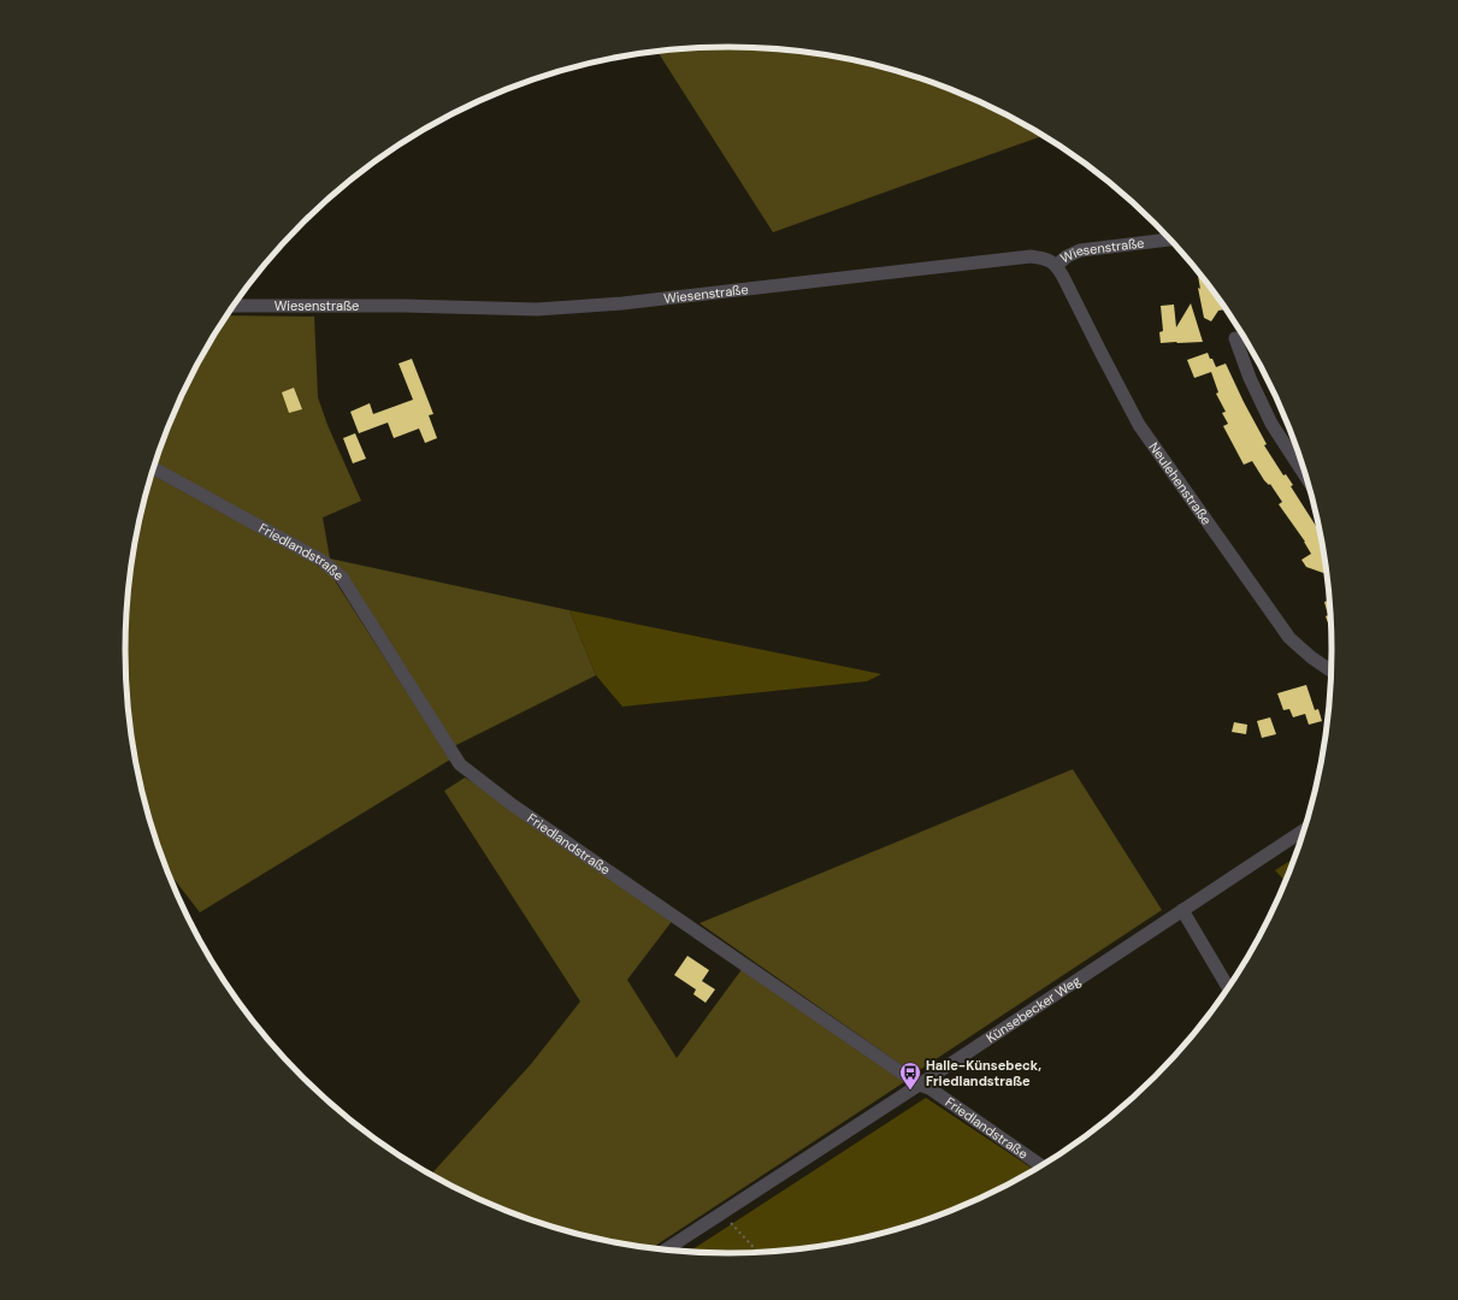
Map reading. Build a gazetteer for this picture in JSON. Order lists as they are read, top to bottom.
{
  "streets": {
    "street": [
      "Wiesenstraße",
      "Neulehenstraße",
      "Friedlandstraße",
      "Künsebecker Weg"
    ]
  },
  "crossings": [
    ["Wiesenstraße", "Neulehenstraße"],
    ["Friedlandstraße", "Künsebecker Weg"]
  ],
  "places": {
    "bus stop": ["Halle-Künsebeck, Friedlandstraße"]
  }
}
